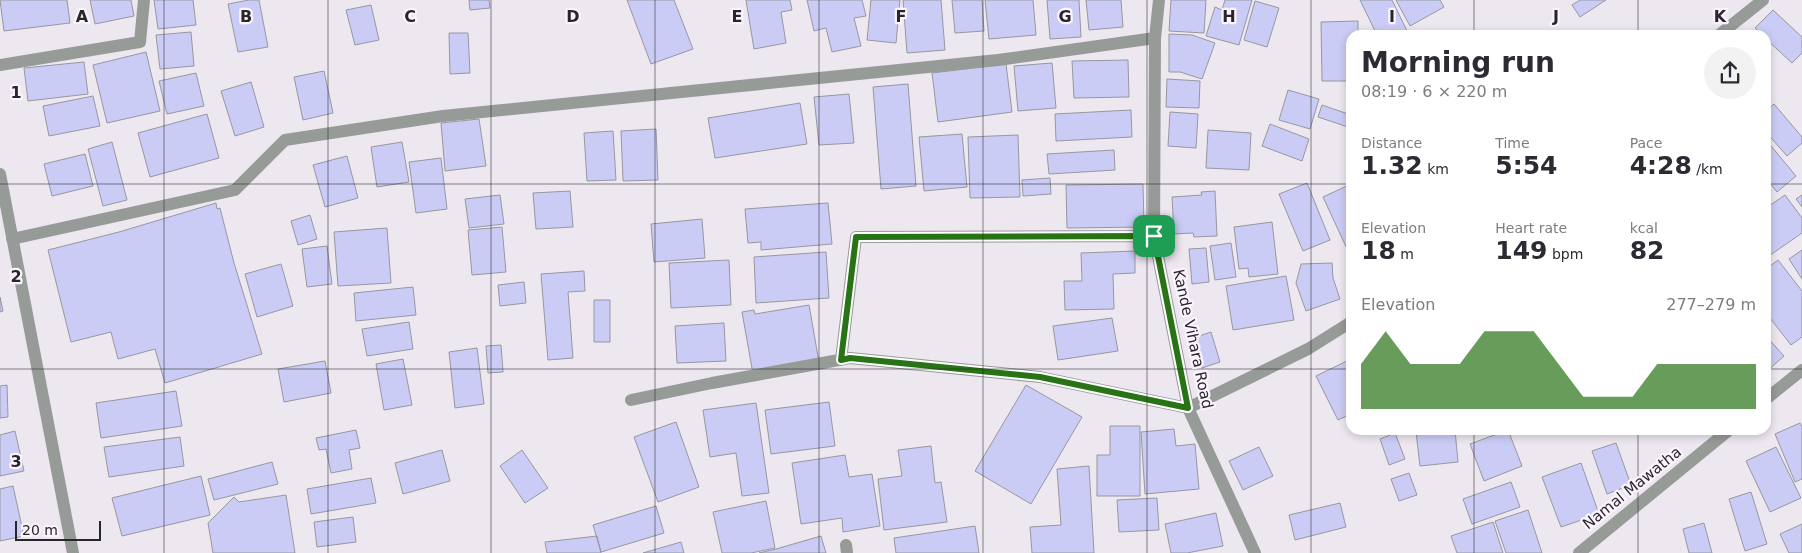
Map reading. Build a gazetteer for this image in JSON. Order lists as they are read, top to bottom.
{
  "streets": {
    "street": ["Kande Vihara Road", "Namal Mawatha"]
  },
  "scale_bar": "20 m",
  "page": {
    "heading": ["Morning run", "08:19 · 6 × 220 m"],
    "stats": [
      ["Distance", "1.32 km"],
      ["Time", "5:54"],
      ["Pace", "4:28 /km"],
      ["Elevation", "18 m"],
      ["Heart rate", "149 bpm"],
      ["kcal", "82"]
    ],
    "chart": ["Elevation", "277–279 m"],
    "scale": "20 m"
  },
  "grid": {
    "columns": [
      "A",
      "B",
      "C",
      "D",
      "E",
      "F",
      "G",
      "H",
      "I",
      "J",
      "K"
    ],
    "rows": ["1", "2", "3"]
  }
}
